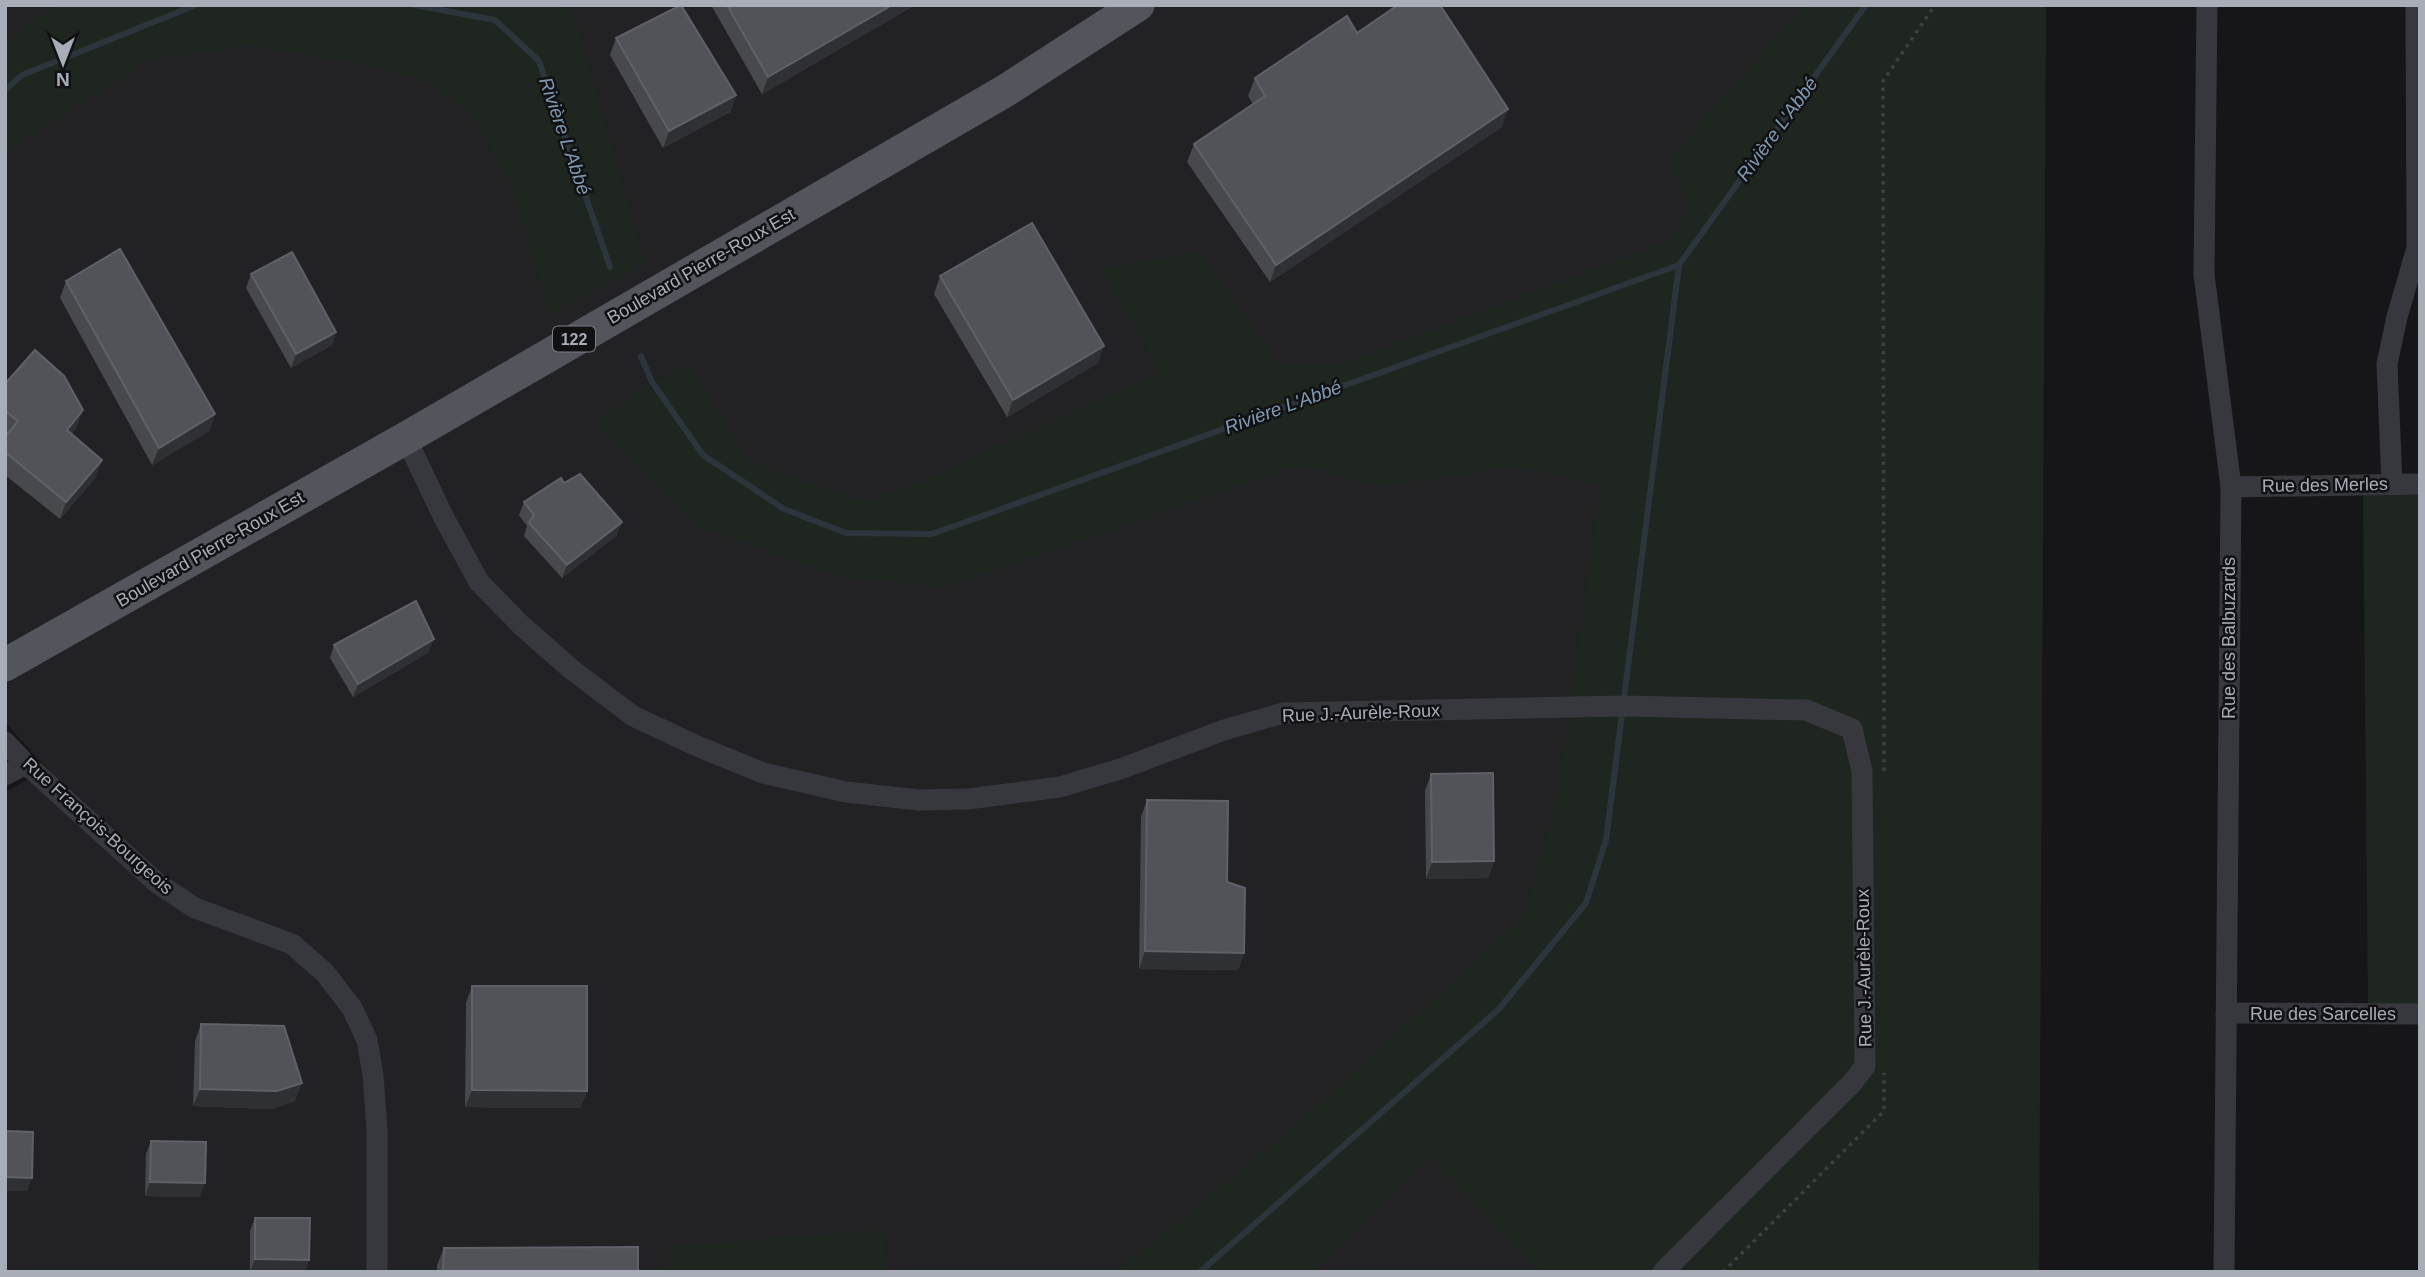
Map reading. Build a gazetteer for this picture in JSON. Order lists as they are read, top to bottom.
{
  "streets": {
    "main road": ["Boulevard Pierre-Roux Est", "122"],
    "street": [
      "Rue des Merles",
      "Rue des Balbuzards",
      "Rue J.-Aurèle-Roux",
      "Rue François-Bourgeois",
      "Rue des Sarcelles"
    ]
  },
  "crossings": [
    ["Boulevard Pierre-Roux Est", "Rue J.-Aurèle-Roux"],
    ["Rue des Merles", "Rue des Balbuzards"],
    ["Rue des Balbuzards", "Rue des Sarcelles"]
  ],
  "water": ["Rivière L'Abbé"],
  "north": "bottom"
}
